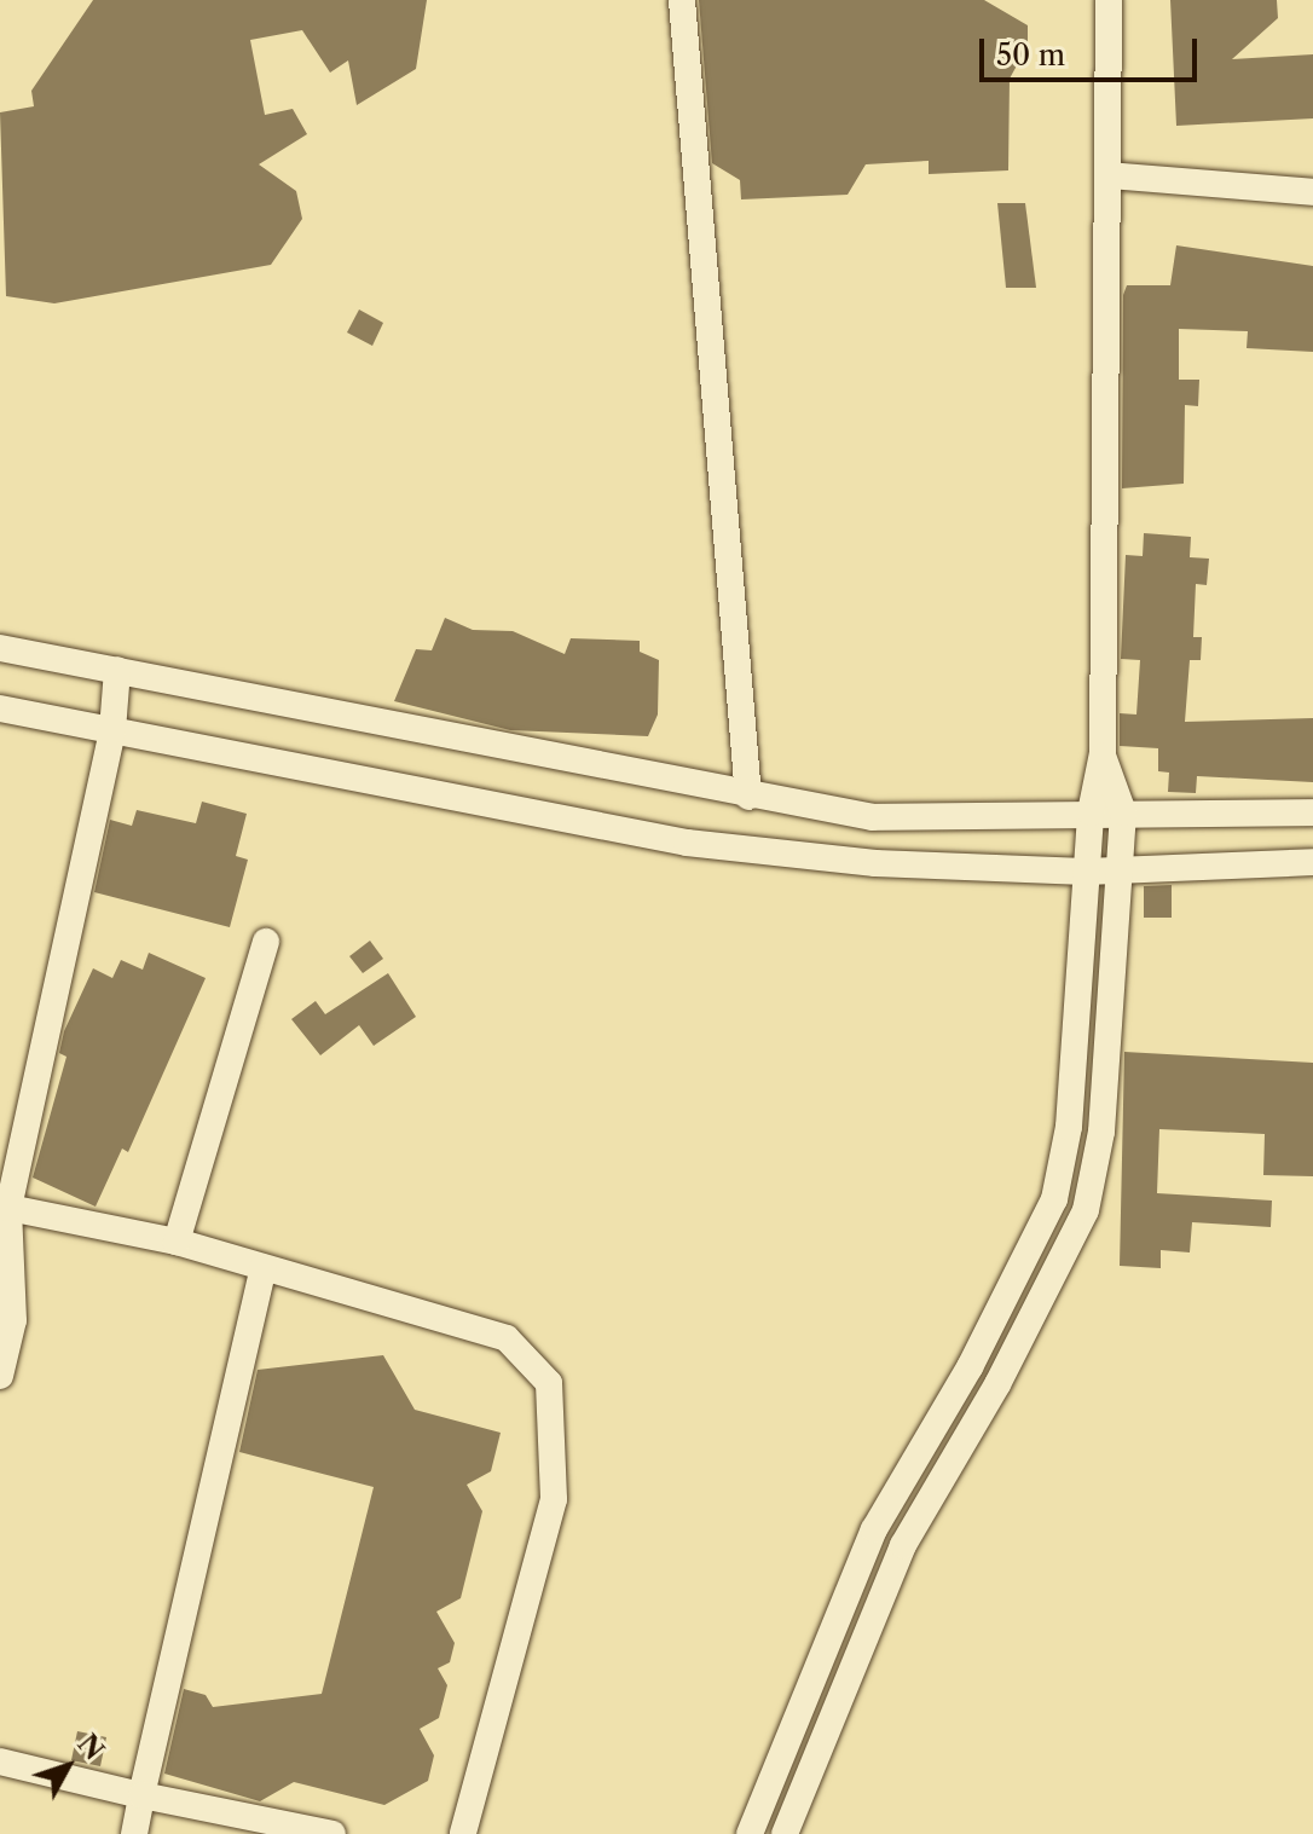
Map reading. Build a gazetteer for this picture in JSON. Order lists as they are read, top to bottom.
{
  "scale_bar": "50 m",
  "north": "top right"
}
